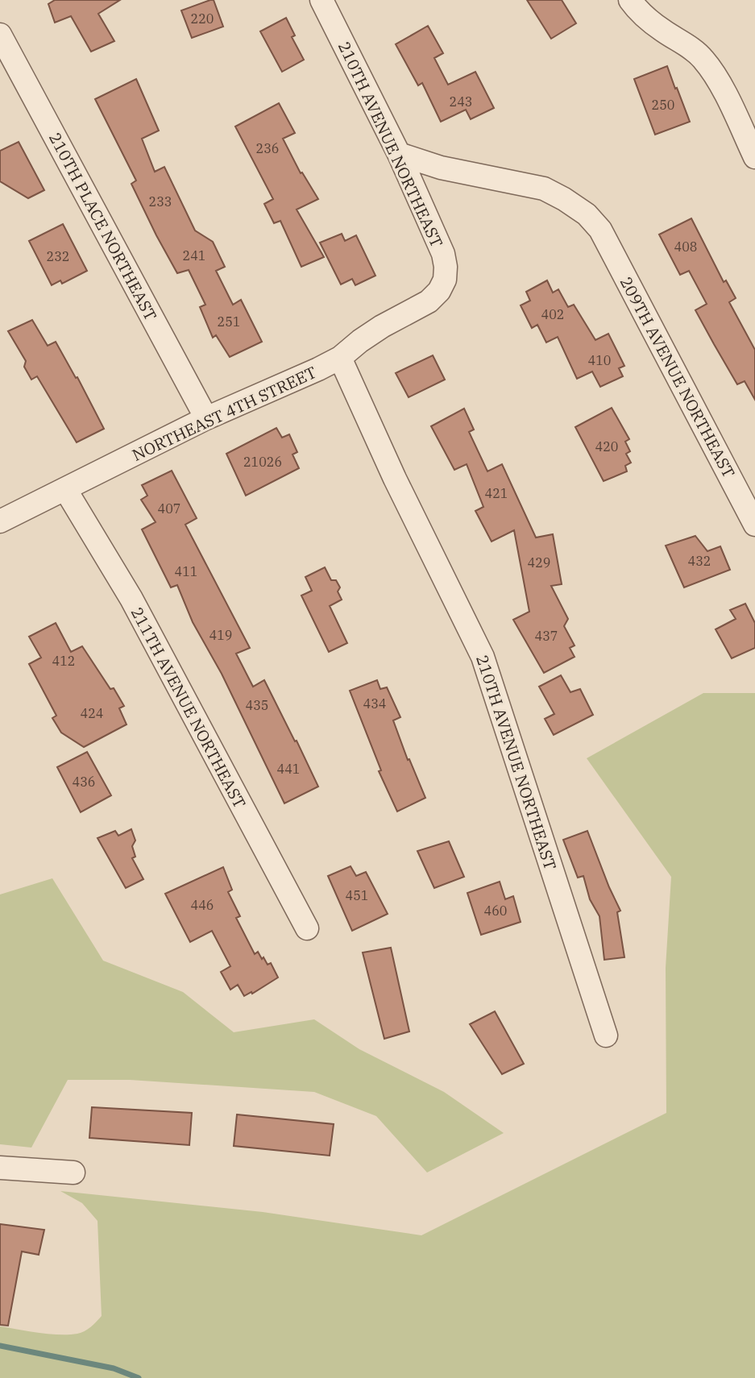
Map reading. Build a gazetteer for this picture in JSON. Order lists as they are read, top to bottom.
{
  "streets": {
    "street": [
      "210TH AVENUE NORTHEAST",
      "210TH PLACE NORTHEAST",
      "209TH AVENUE NORTHEAST",
      "NORTHEAST 4TH STREET",
      "211TH AVENUE NORTHEAST"
    ]
  },
  "crossings": [
    ["210TH AVENUE NORTHEAST", "209TH AVENUE NORTHEAST"],
    ["210TH AVENUE NORTHEAST", "NORTHEAST 4TH STREET"],
    ["210TH PLACE NORTHEAST", "NORTHEAST 4TH STREET"],
    ["NORTHEAST 4TH STREET", "211TH AVENUE NORTHEAST"]
  ],
  "house_numbers": [
    "220",
    "243",
    "250",
    "236",
    "233",
    "408",
    "241",
    "232",
    "402",
    "251",
    "410",
    "420",
    "21026",
    "421",
    "407",
    "432",
    "429",
    "411",
    "419",
    "437",
    "412",
    "434",
    "435",
    "424",
    "441",
    "436",
    "451",
    "446",
    "460"
  ]
}
